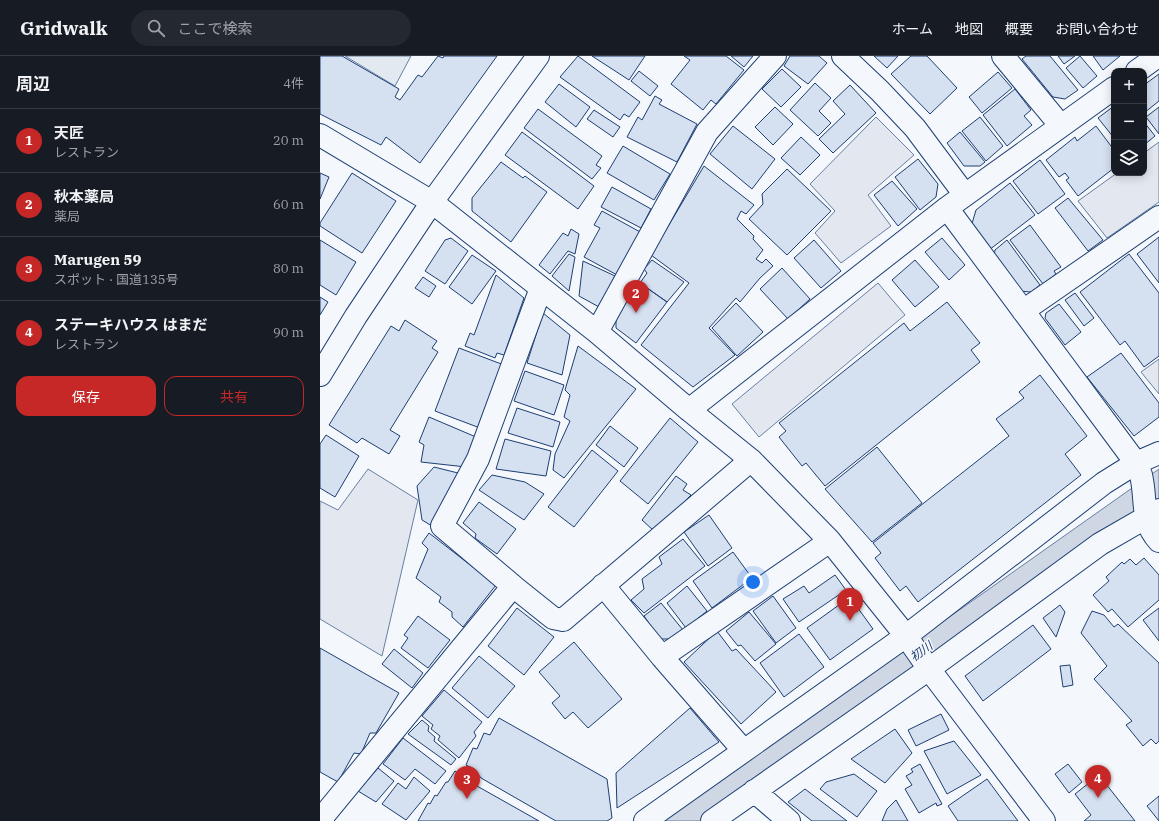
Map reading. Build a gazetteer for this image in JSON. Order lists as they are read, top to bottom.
{
  "water": ["初川"],
  "page": {
    "header": "Gridwalk",
    "search": "ここで検索",
    "nav": [
      "ホーム",
      "地図",
      "概要",
      "お問い合わせ"
    ],
    "heading": ["周辺", "4件"],
    "map_buttons": ["+", "−"],
    "list": [
      {
        "mark": "1",
        "name": "天匠",
        "note": "レストラン",
        "value": "20 m"
      },
      {
        "mark": "2",
        "name": "秋本薬局",
        "note": "薬局",
        "value": "60 m"
      },
      {
        "mark": "3",
        "name": "Marugen 59",
        "note": "スポット · 国道135号",
        "value": "80 m"
      },
      {
        "mark": "4",
        "name": "ステーキハウス はまだ",
        "note": "レストラン",
        "value": "90 m"
      }
    ],
    "pins": [
      "2",
      "1",
      "4",
      "3"
    ],
    "buttons": ["保存", "共有"]
  }
}
